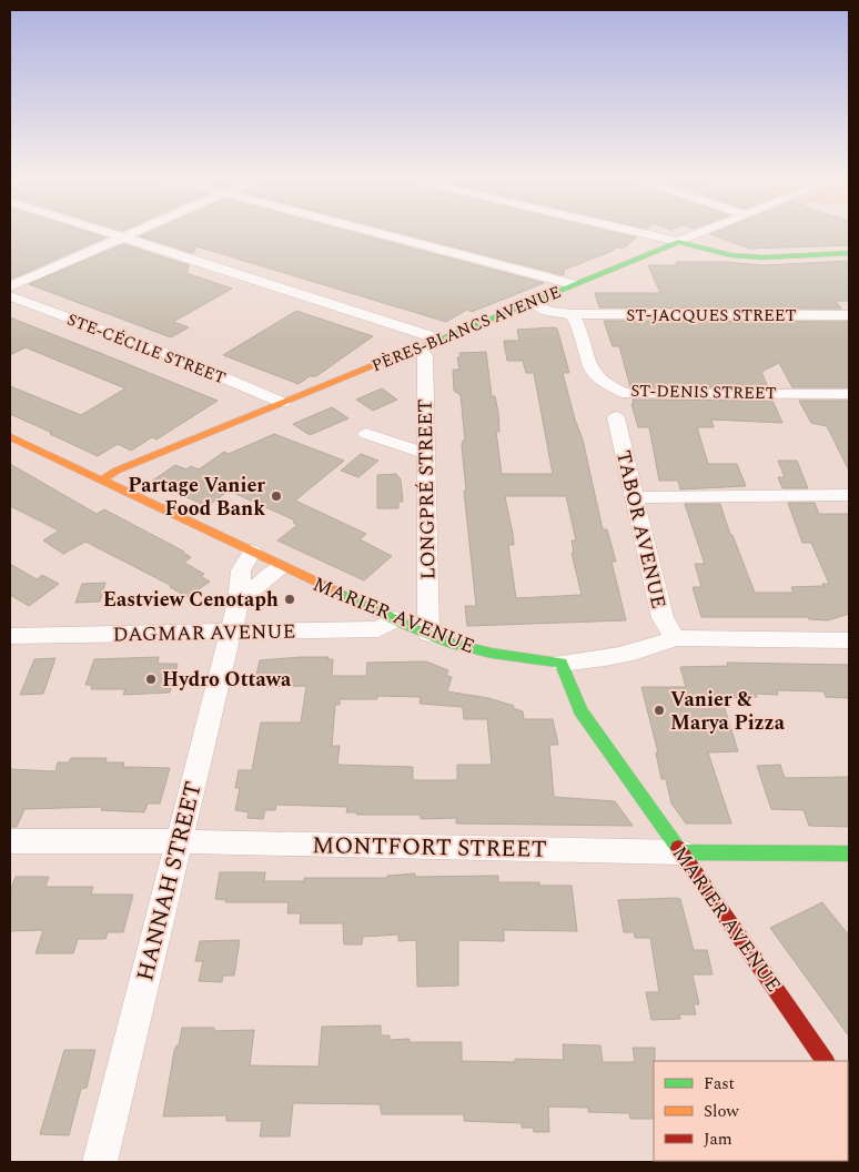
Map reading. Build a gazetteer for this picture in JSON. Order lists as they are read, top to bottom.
{
  "streets": {
    "street": [
      "ST-JACQUES STREET",
      "PÈRES-BLANCS AVENUE",
      "STE-CÉCILE STREET",
      "ST-DENIS STREET",
      "LONGPRÉ STREET",
      "TABOR AVENUE",
      "MARIER AVENUE",
      "DAGMAR AVENUE",
      "MONTFORT STREET",
      "HANNAH STREET"
    ]
  },
  "crossings": [
    ["ST-JACQUES STREET", "PÈRES-BLANCS AVENUE"],
    ["ST-JACQUES STREET", "ST-DENIS STREET"],
    ["PÈRES-BLANCS AVENUE", "STE-CÉCILE STREET"],
    ["PÈRES-BLANCS AVENUE", "LONGPRÉ STREET"],
    ["PÈRES-BLANCS AVENUE", "MARIER AVENUE"],
    ["LONGPRÉ STREET", "MARIER AVENUE"],
    ["MARIER AVENUE", "DAGMAR AVENUE"],
    ["MARIER AVENUE", "MONTFORT STREET"],
    ["MARIER AVENUE", "HANNAH STREET"],
    ["DAGMAR AVENUE", "HANNAH STREET"],
    ["MONTFORT STREET", "HANNAH STREET"]
  ],
  "places": [
    "Partage Vanier Food Bank",
    "Eastview Cenotaph",
    "Hydro Ottawa",
    "Vanier & Marya Pizza"
  ],
  "legend": ["Fast", "Slow", "Jam"]
}
